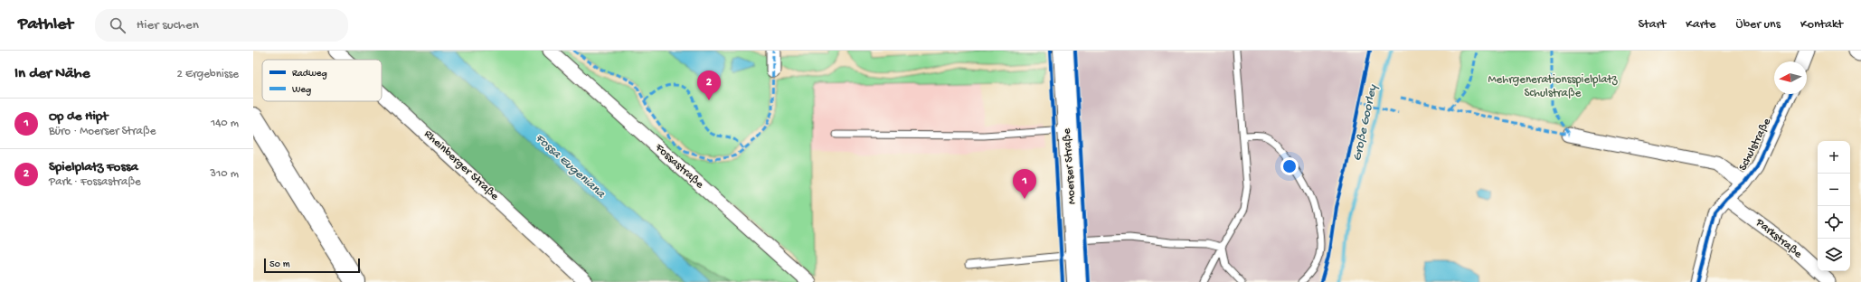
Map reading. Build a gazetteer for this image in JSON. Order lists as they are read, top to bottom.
{
  "streets": {
    "main road": ["Moerser Straße"],
    "street": [
      "Schulstraße",
      "Rheinberger Straße",
      "Fossastraße",
      "Parkstraße"
    ]
  },
  "crossings": [
    ["Schulstraße", "Parkstraße"]
  ],
  "water": ["Große Goorley", "Fossa Eugeniana"],
  "parks": ["Mehrgenerationsspielplatz Schulstraße"],
  "legend": ["Radweg", "Weg"],
  "scale_bar": "50 m",
  "north": "left",
  "page": {
    "header": "Pathlet",
    "search": "Hier suchen",
    "nav": [
      "Start",
      "Karte",
      "Über uns",
      "Kontakt"
    ],
    "heading": ["In der Nähe", "2 Ergebnisse"],
    "pins": ["2", "1"],
    "list": [
      {
        "mark": "1",
        "name": "Op de Hipt",
        "note": "Büro · Moerser Straße",
        "value": "140 m"
      },
      {
        "mark": "2",
        "name": "Spielplatz Fossa",
        "note": "Park · Fossastraße",
        "value": "310 m"
      }
    ],
    "map_buttons": ["+", "−"],
    "scale": "50 m"
  }
}
